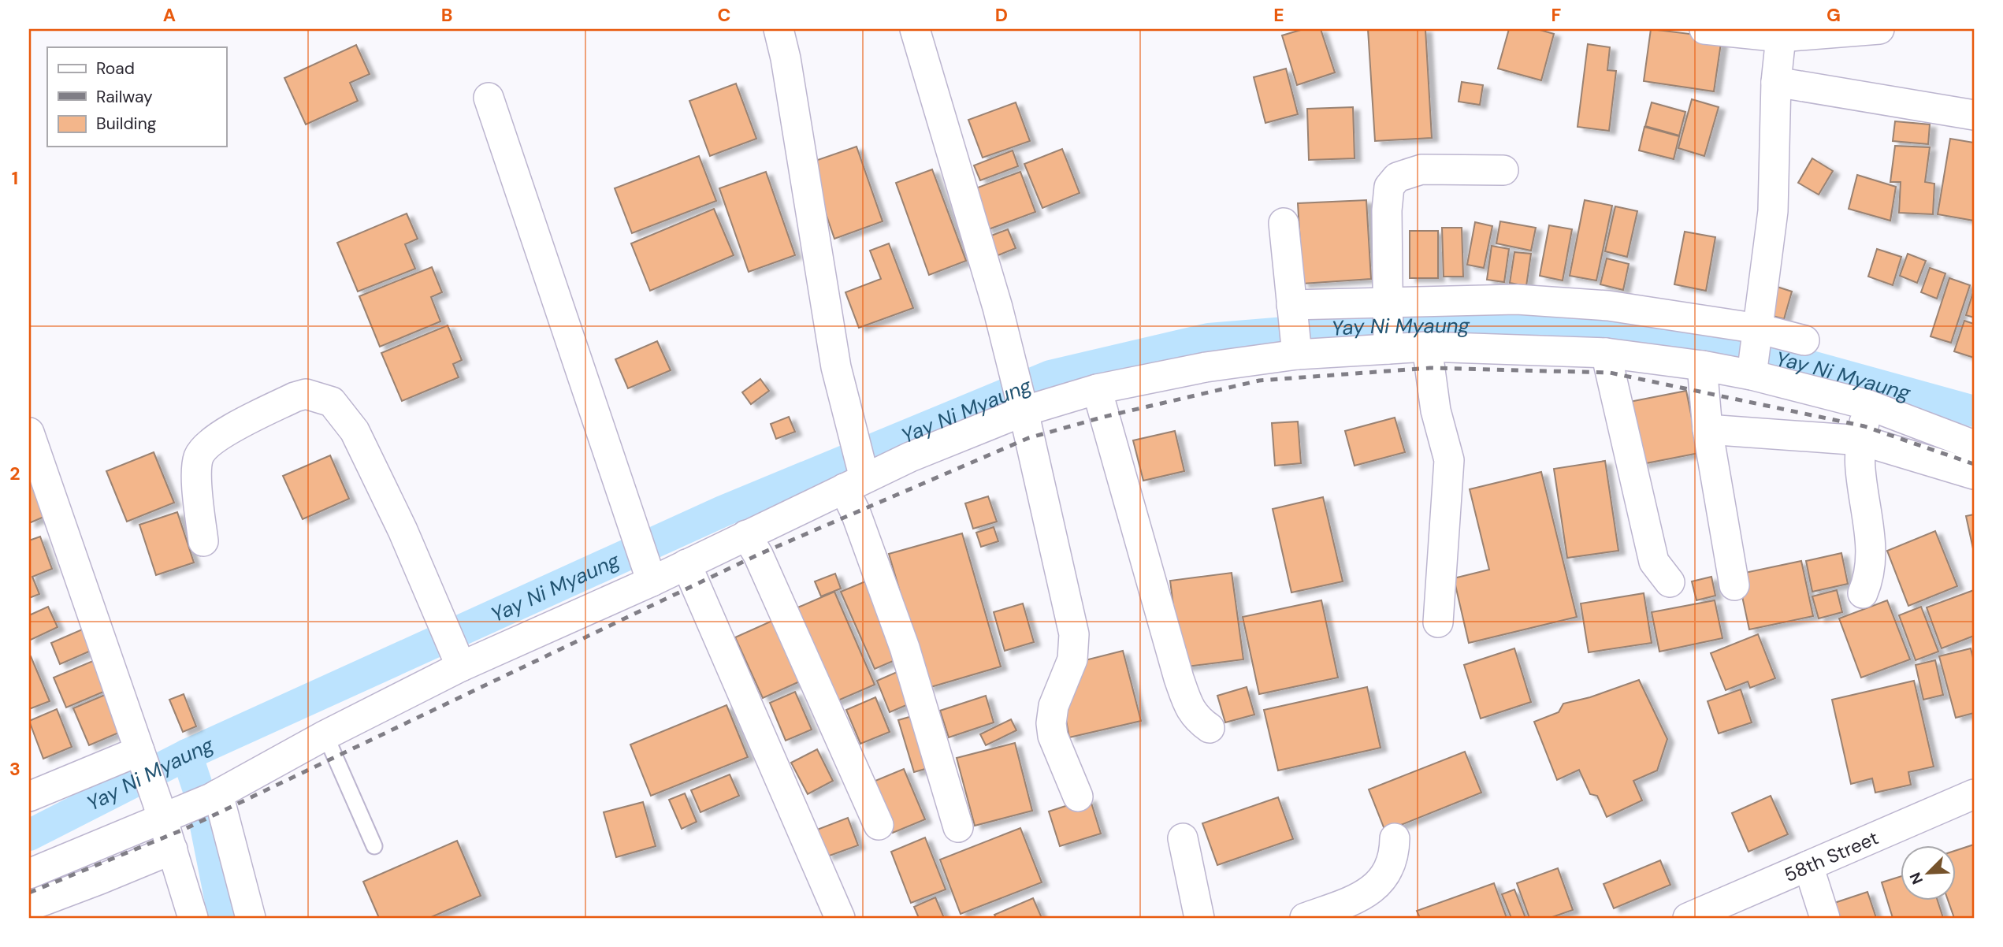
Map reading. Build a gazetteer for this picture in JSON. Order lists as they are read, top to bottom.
{
  "streets": {
    "street": ["58th Street"]
  },
  "water": ["Yay Ni Myaung"],
  "legend": ["Road", "Railway", "Building"],
  "north": "bottom left",
  "grid": {
    "columns": [
      "A",
      "B",
      "C",
      "D",
      "E",
      "F",
      "G"
    ],
    "rows": ["1", "2", "3"]
  }
}
